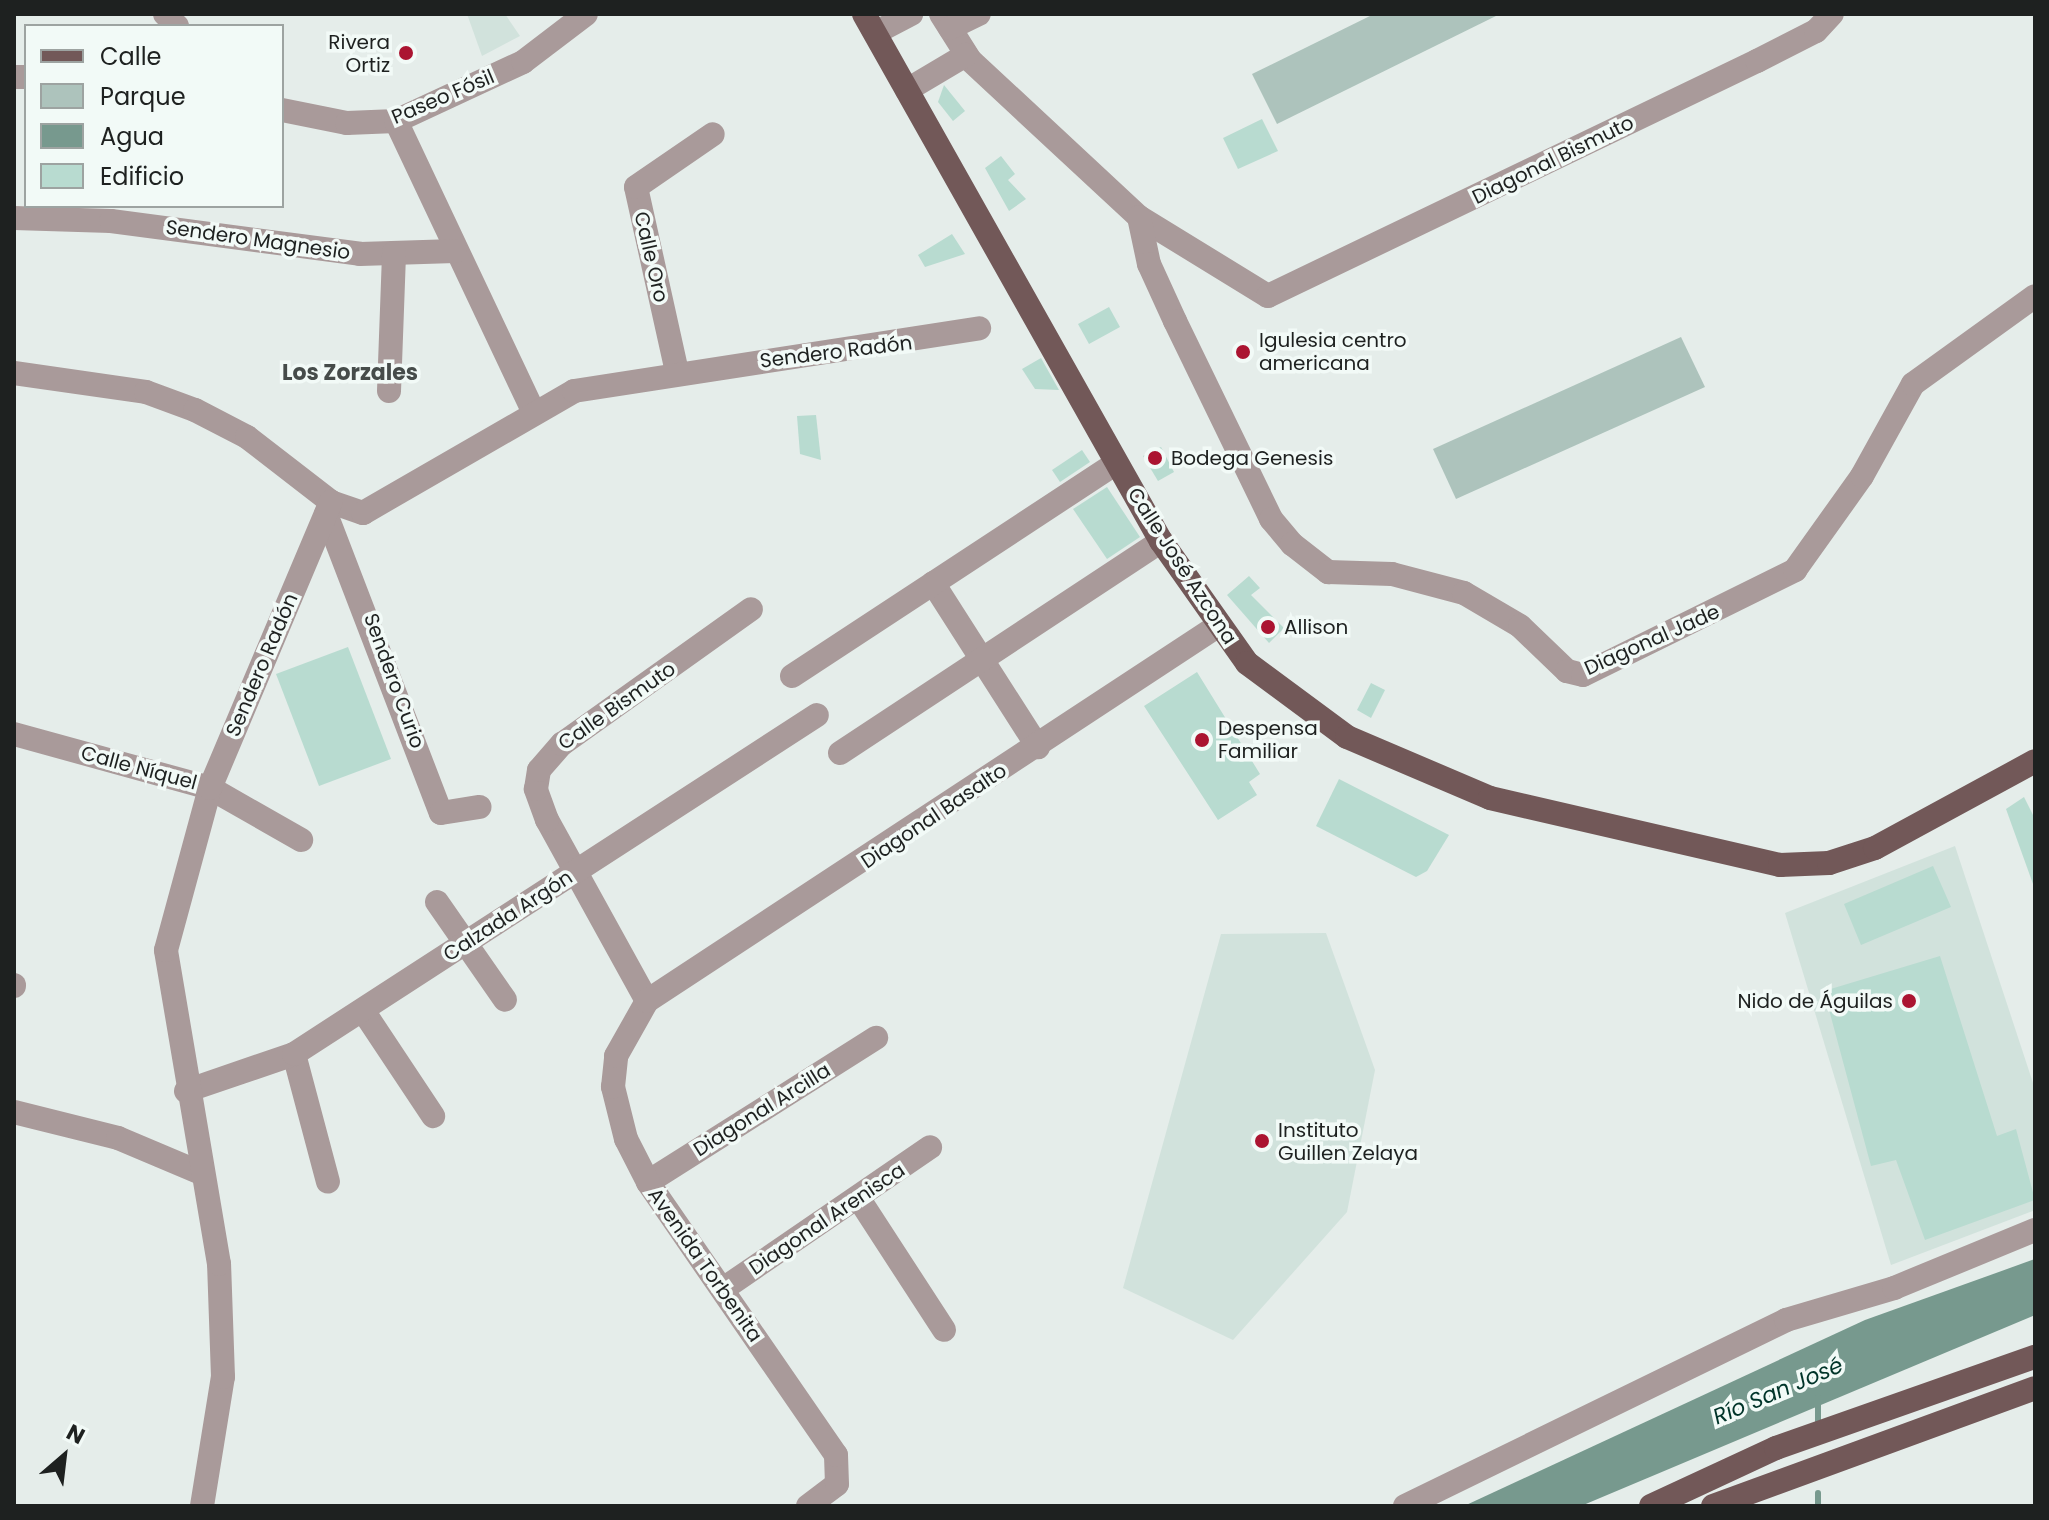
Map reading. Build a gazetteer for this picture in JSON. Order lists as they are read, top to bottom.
{
  "streets": {
    "main road": ["Calle José Azcona"],
    "street": [
      "Paseo Fósil",
      "Diagonal Bismuto",
      "Sendero Magnesio",
      "Calle Oro",
      "Sendero Radón",
      "Diagonal Jade",
      "Sendero Curio",
      "Calle Bismuto",
      "Calle Níquel",
      "Diagonal Basalto",
      "Calzada Argón",
      "Diagonal Arcilla",
      "Diagonal Arenisca",
      "Avenida Torbenita"
    ]
  },
  "crossings": [
    ["Diagonal Bismuto", "Diagonal Jade"],
    ["Calle Oro", "Sendero Radón"],
    ["Sendero Radón", "Sendero Curio"],
    ["Sendero Radón", "Calle Níquel"],
    ["Sendero Radón", "Calzada Argón"],
    ["Calle José Azcona", "Diagonal Basalto"],
    ["Calle Bismuto", "Diagonal Basalto"],
    ["Calle Bismuto", "Calzada Argón"],
    ["Calle Bismuto", "Avenida Torbenita"],
    ["Diagonal Basalto", "Avenida Torbenita"],
    ["Diagonal Arcilla", "Avenida Torbenita"],
    ["Diagonal Arenisca", "Avenida Torbenita"]
  ],
  "districts": ["Los Zorzales"],
  "water": ["Río San José"],
  "places": [
    "Rivera Ortiz",
    "Igulesia centro americana",
    "Bodega Genesis",
    "Allison",
    "Despensa Familiar",
    "Nido de Águilas",
    "Instituto Guillen Zelaya"
  ],
  "legend": [
    "Calle",
    "Parque",
    "Agua",
    "Edificio"
  ],
  "north": "top right"
}
